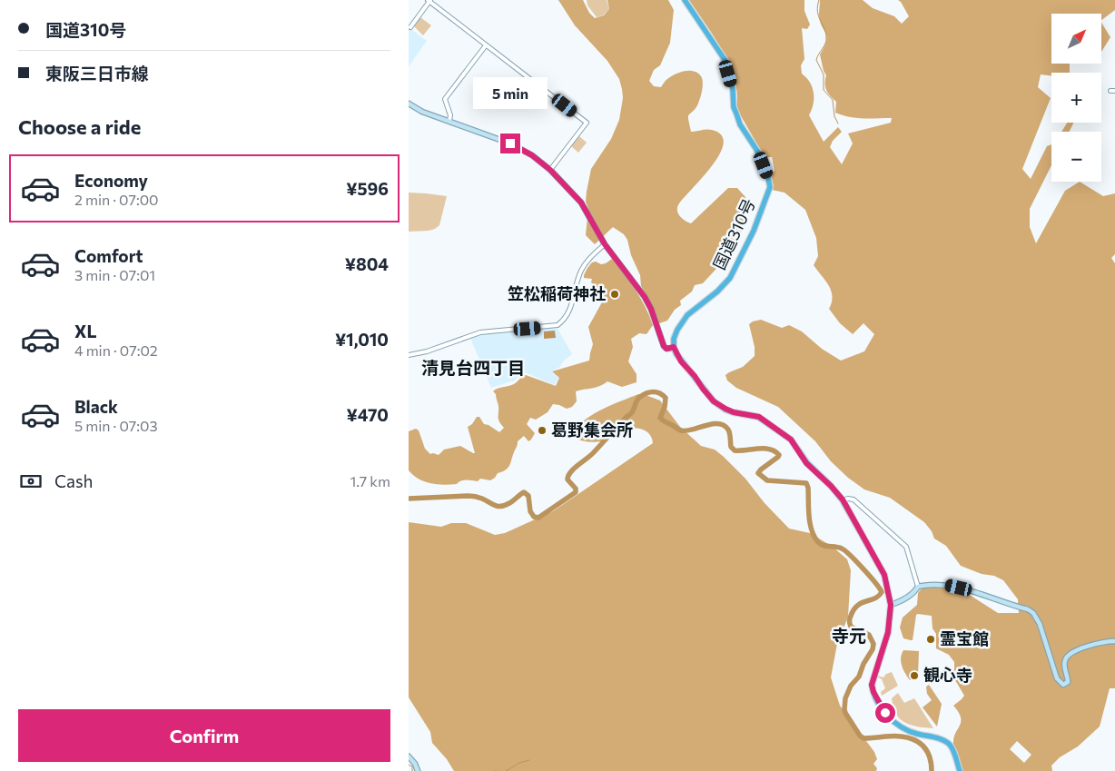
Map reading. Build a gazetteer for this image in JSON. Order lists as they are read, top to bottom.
{
  "streets": {
    "highway": ["国道310号"]
  },
  "districts": ["清見台四丁目", "寺元"],
  "places": [
    "笠松稲荷神社",
    "葛野集会所",
    "霊宝館",
    "観心寺"
  ],
  "north": "top right",
  "page": {
    "banner": ["国道310号", "東阪三日市線"],
    "map_buttons": ["+", "−"],
    "bubble": "5 min",
    "heading": "Choose a ride",
    "list": [
      {
        "name": "Economy",
        "note": "2 min · 07:00",
        "value": "¥596"
      },
      {
        "name": "Comfort",
        "note": "3 min · 07:01",
        "value": "¥804"
      },
      {
        "name": "XL",
        "note": "4 min · 07:02",
        "value": "¥1,010"
      },
      {
        "name": "Black",
        "note": "5 min · 07:03",
        "value": "¥470"
      }
    ],
    "pay": ["Cash", "1.7 km"],
    "buttons": "Confirm"
  }
}
